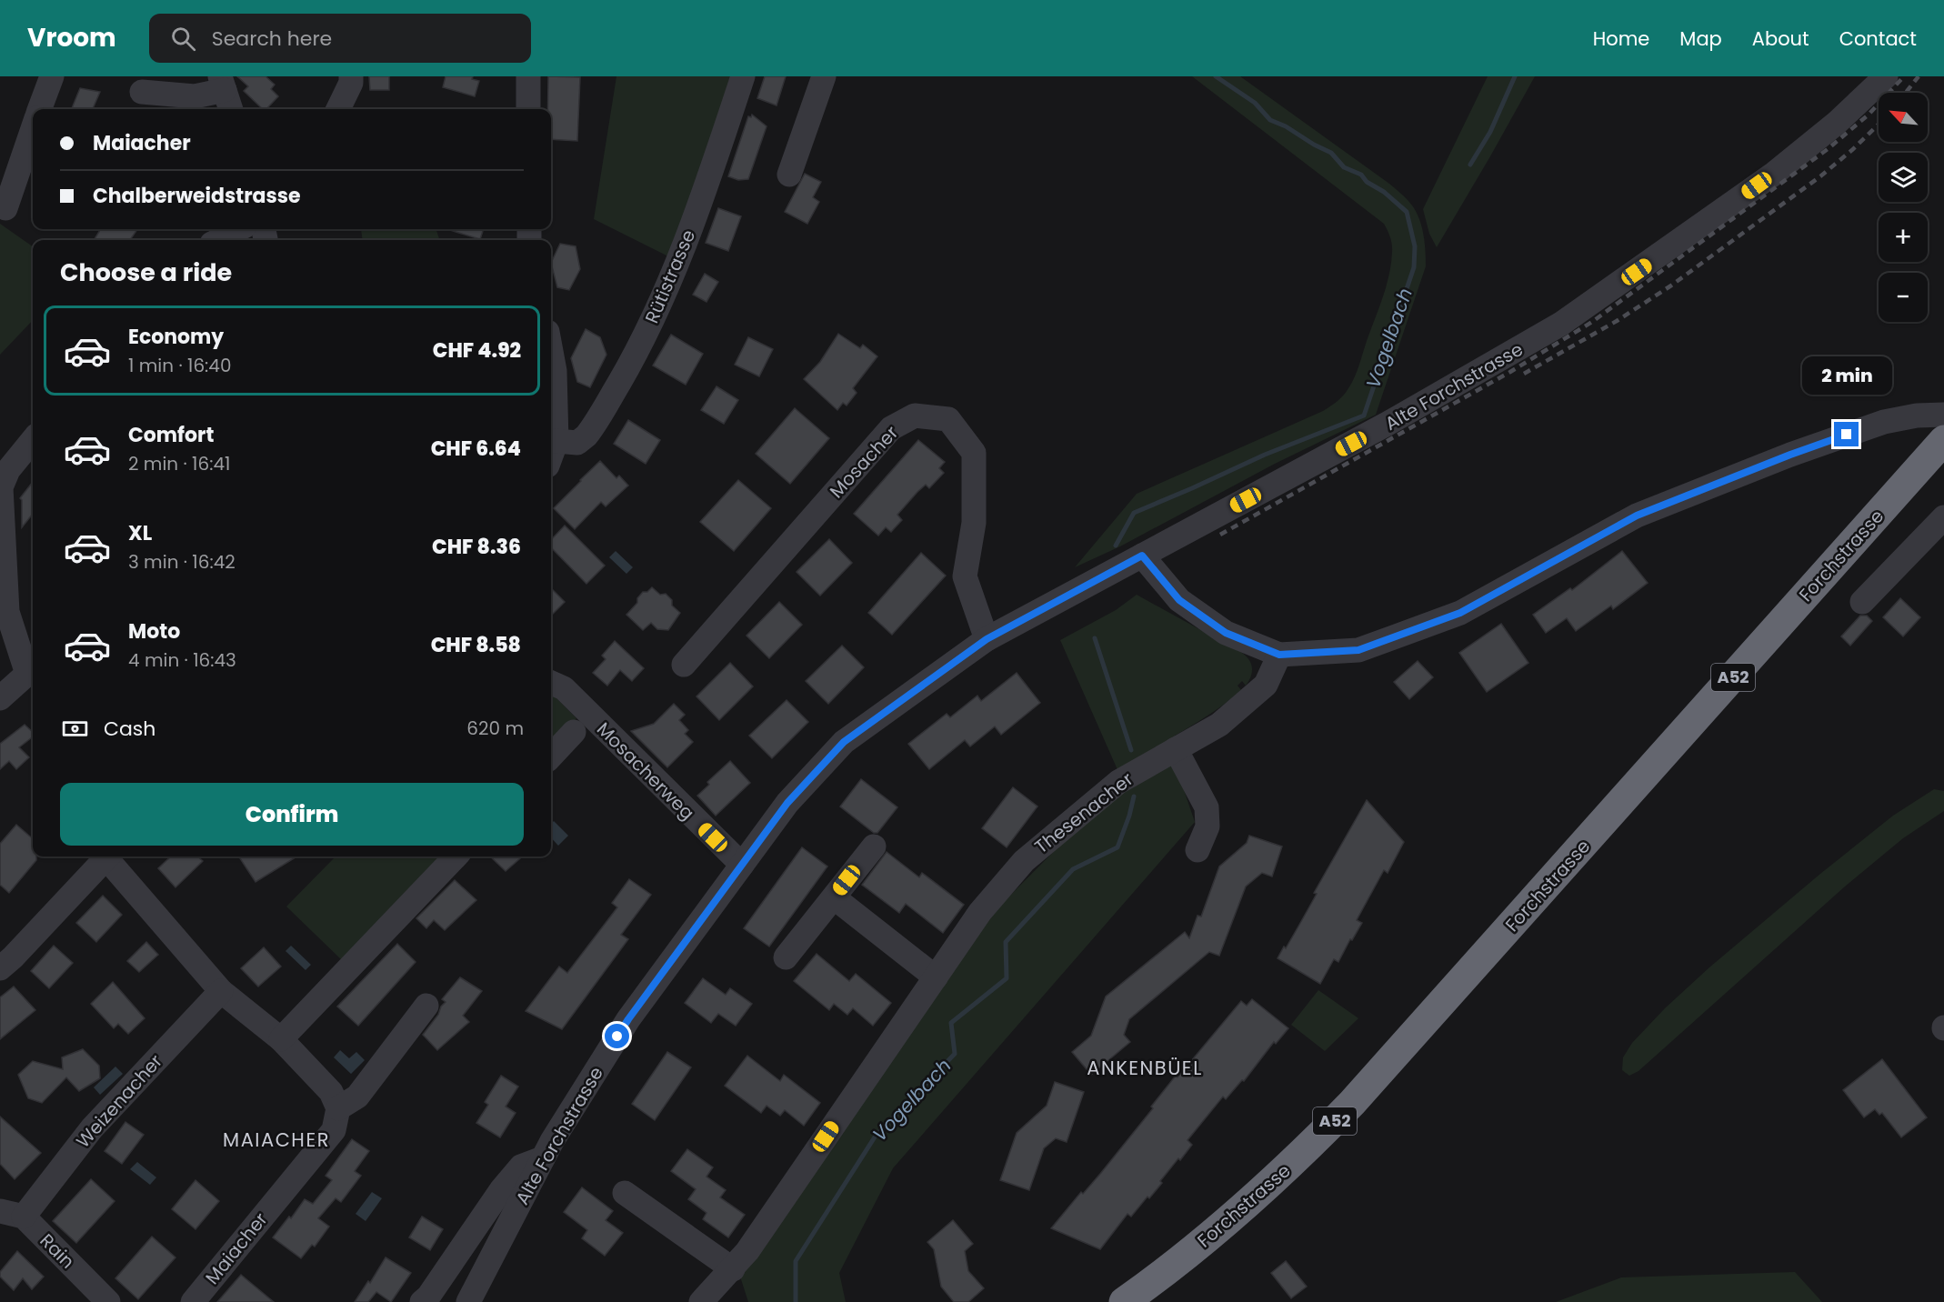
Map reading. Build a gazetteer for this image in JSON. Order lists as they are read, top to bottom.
{
  "streets": {
    "highway": ["Forchstrasse", "A52"],
    "street": [
      "Rütistrasse",
      "Alte Forchstrasse",
      "Mosacher",
      "Mosacherweg",
      "Thesenacher",
      "Weizenacher",
      "Maiacher",
      "Rain"
    ]
  },
  "crossings": [
    ["Alte Forchstrasse", "Mosacher"],
    ["Alte Forchstrasse", "Mosacherweg"],
    ["Weizenacher", "Rain"]
  ],
  "districts": ["ANKENBÜEL", "MAIACHER"],
  "water": ["Vogelbach"],
  "north": "top left",
  "page": {
    "header": "Vroom",
    "search": "Search here",
    "nav": [
      "Home",
      "Map",
      "About",
      "Contact"
    ],
    "map_buttons": ["+", "−"],
    "banner": ["Maiacher", "Chalberweidstrasse"],
    "heading": "Choose a ride",
    "list": [
      {
        "name": "Economy",
        "note": "1 min · 16:40",
        "value": "CHF 4.92"
      },
      {
        "name": "Comfort",
        "note": "2 min · 16:41",
        "value": "CHF 6.64"
      },
      {
        "name": "XL",
        "note": "3 min · 16:42",
        "value": "CHF 8.36"
      },
      {
        "name": "Moto",
        "note": "4 min · 16:43",
        "value": "CHF 8.58"
      }
    ],
    "bubble": "2 min",
    "pay": ["Cash", "620 m"],
    "buttons": "Confirm"
  }
}
